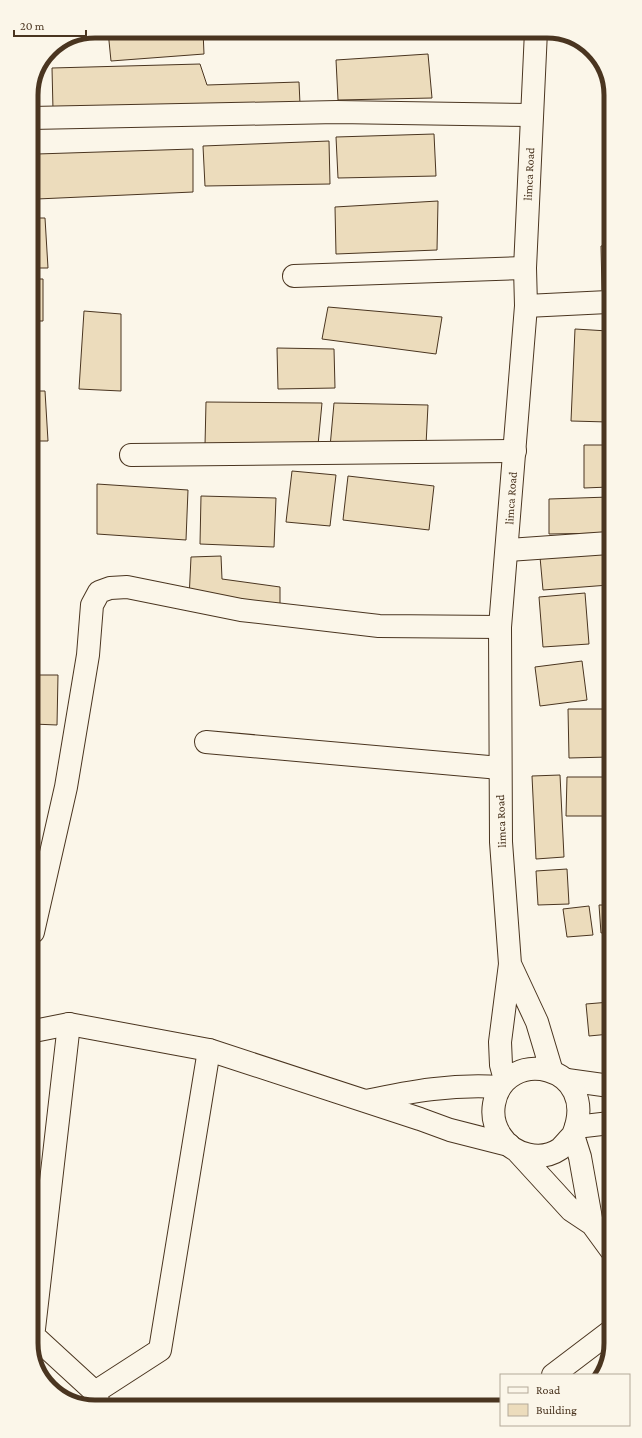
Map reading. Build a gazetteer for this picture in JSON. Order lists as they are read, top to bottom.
{
  "streets": {
    "street": ["limca Road"]
  },
  "legend": ["Road", "Building"],
  "scale_bar": "20 m"
}
